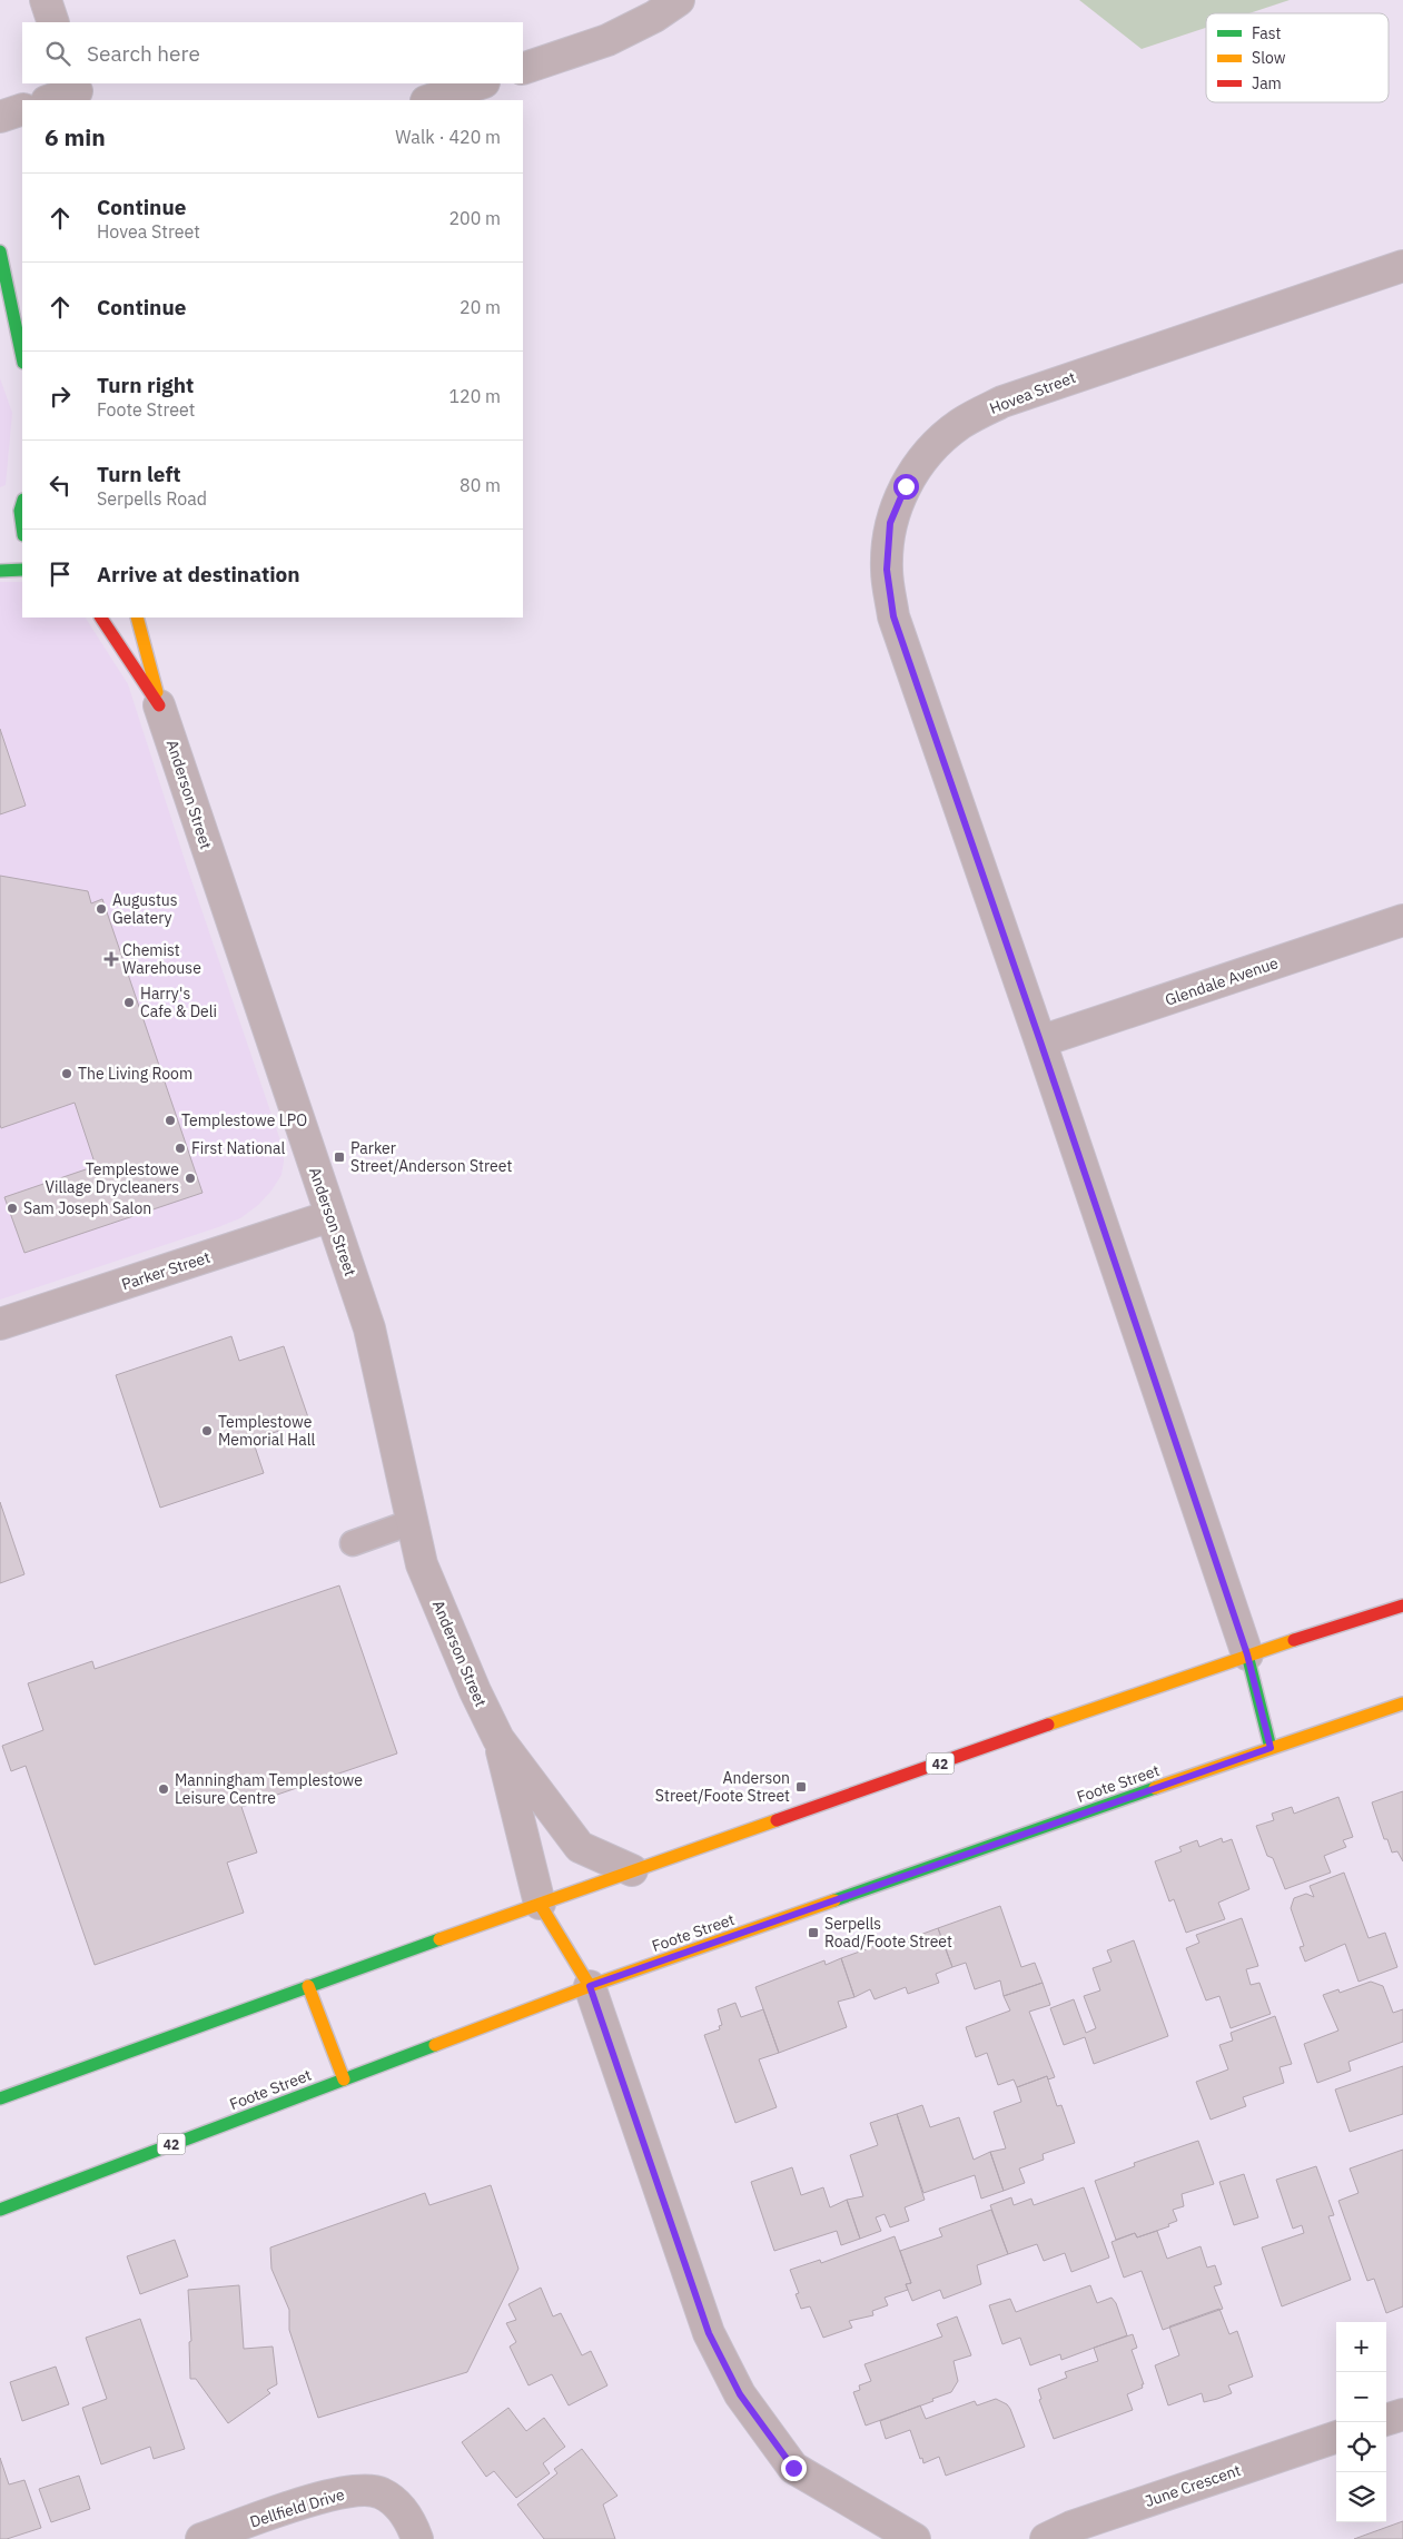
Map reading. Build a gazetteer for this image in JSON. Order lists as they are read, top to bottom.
{
  "streets": {
    "main road": ["Anderson Street", "42", "Foote Street"],
    "street": [
      "Hovea Street",
      "Glendale Avenue",
      "Parker Street",
      "June Crescent",
      "Dellfield Drive"
    ]
  },
  "crossings": [
    ["Hovea Street", "Glendale Avenue"],
    ["Hovea Street", "42"],
    ["Anderson Street", "Parker Street"],
    ["Anderson Street", "42"]
  ],
  "places": {
    "other": [
      "Augustus Gelatery",
      "Harry's Cafe & Deli",
      "The Living Room",
      "Templestowe LPO",
      "First National",
      "Templestowe Village Drycleaners",
      "Sam Joseph Salon",
      "Templestowe Memorial Hall",
      "Manningham Templestowe Leisure Centre"
    ],
    "health": ["Chemist Warehouse"],
    "transit": ["Parker Street/Anderson Street", "Anderson Street/Foote Street", "Serpells Road/Foote Street"]
  },
  "legend": ["Fast", "Slow", "Jam"],
  "page": {
    "search": "Search here",
    "heading": ["6 min", "Walk · 420 m"],
    "list": [
      ["Continue", "Hovea Street", "200 m"],
      ["Continue", "20 m"],
      ["Turn right", "Foote Street", "120 m"],
      ["Turn left", "Serpells Road", "80 m"],
      "Arrive at destination"
    ],
    "map_buttons": ["+", "−"]
  }
}
